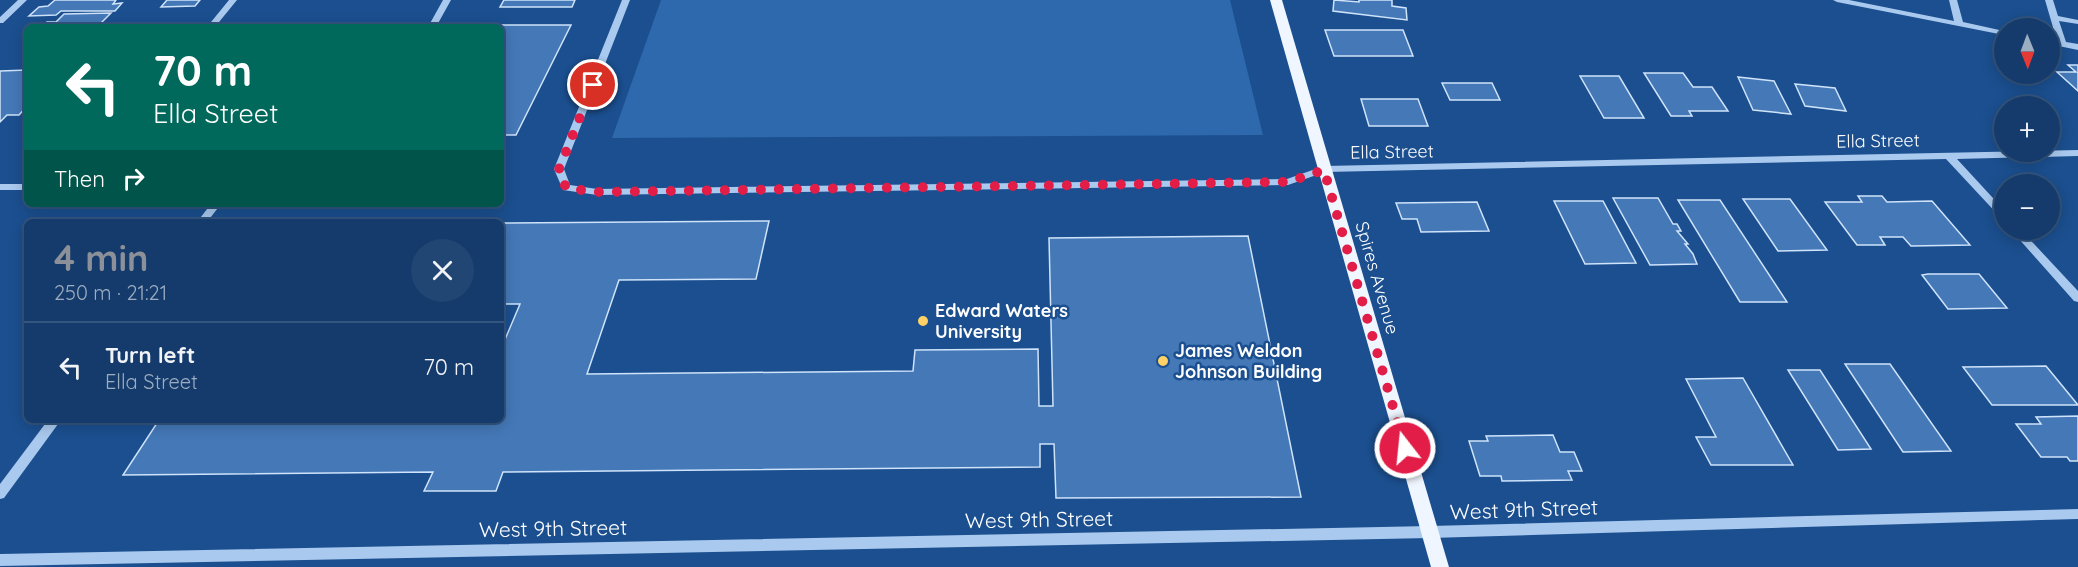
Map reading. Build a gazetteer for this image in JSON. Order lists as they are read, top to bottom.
{
  "streets": {
    "main road": ["Spires Avenue"],
    "street": ["Ella Street", "West 9th Street"]
  },
  "crossings": [
    ["Ella Street", "Spires Avenue"],
    ["Spires Avenue", "West 9th Street"]
  ],
  "places": ["Edward Waters University", "James Weldon Johnson Building"],
  "north": "bottom",
  "page": {
    "map_buttons": ["+", "−"],
    "turn": ["70 m", "Ella Street"],
    "then": "Then",
    "heading": ["4 min", "250 m · 21:21"],
    "list": [
      {
        "name": "Turn left",
        "note": "Ella Street",
        "value": "70 m"
      }
    ]
  }
}
